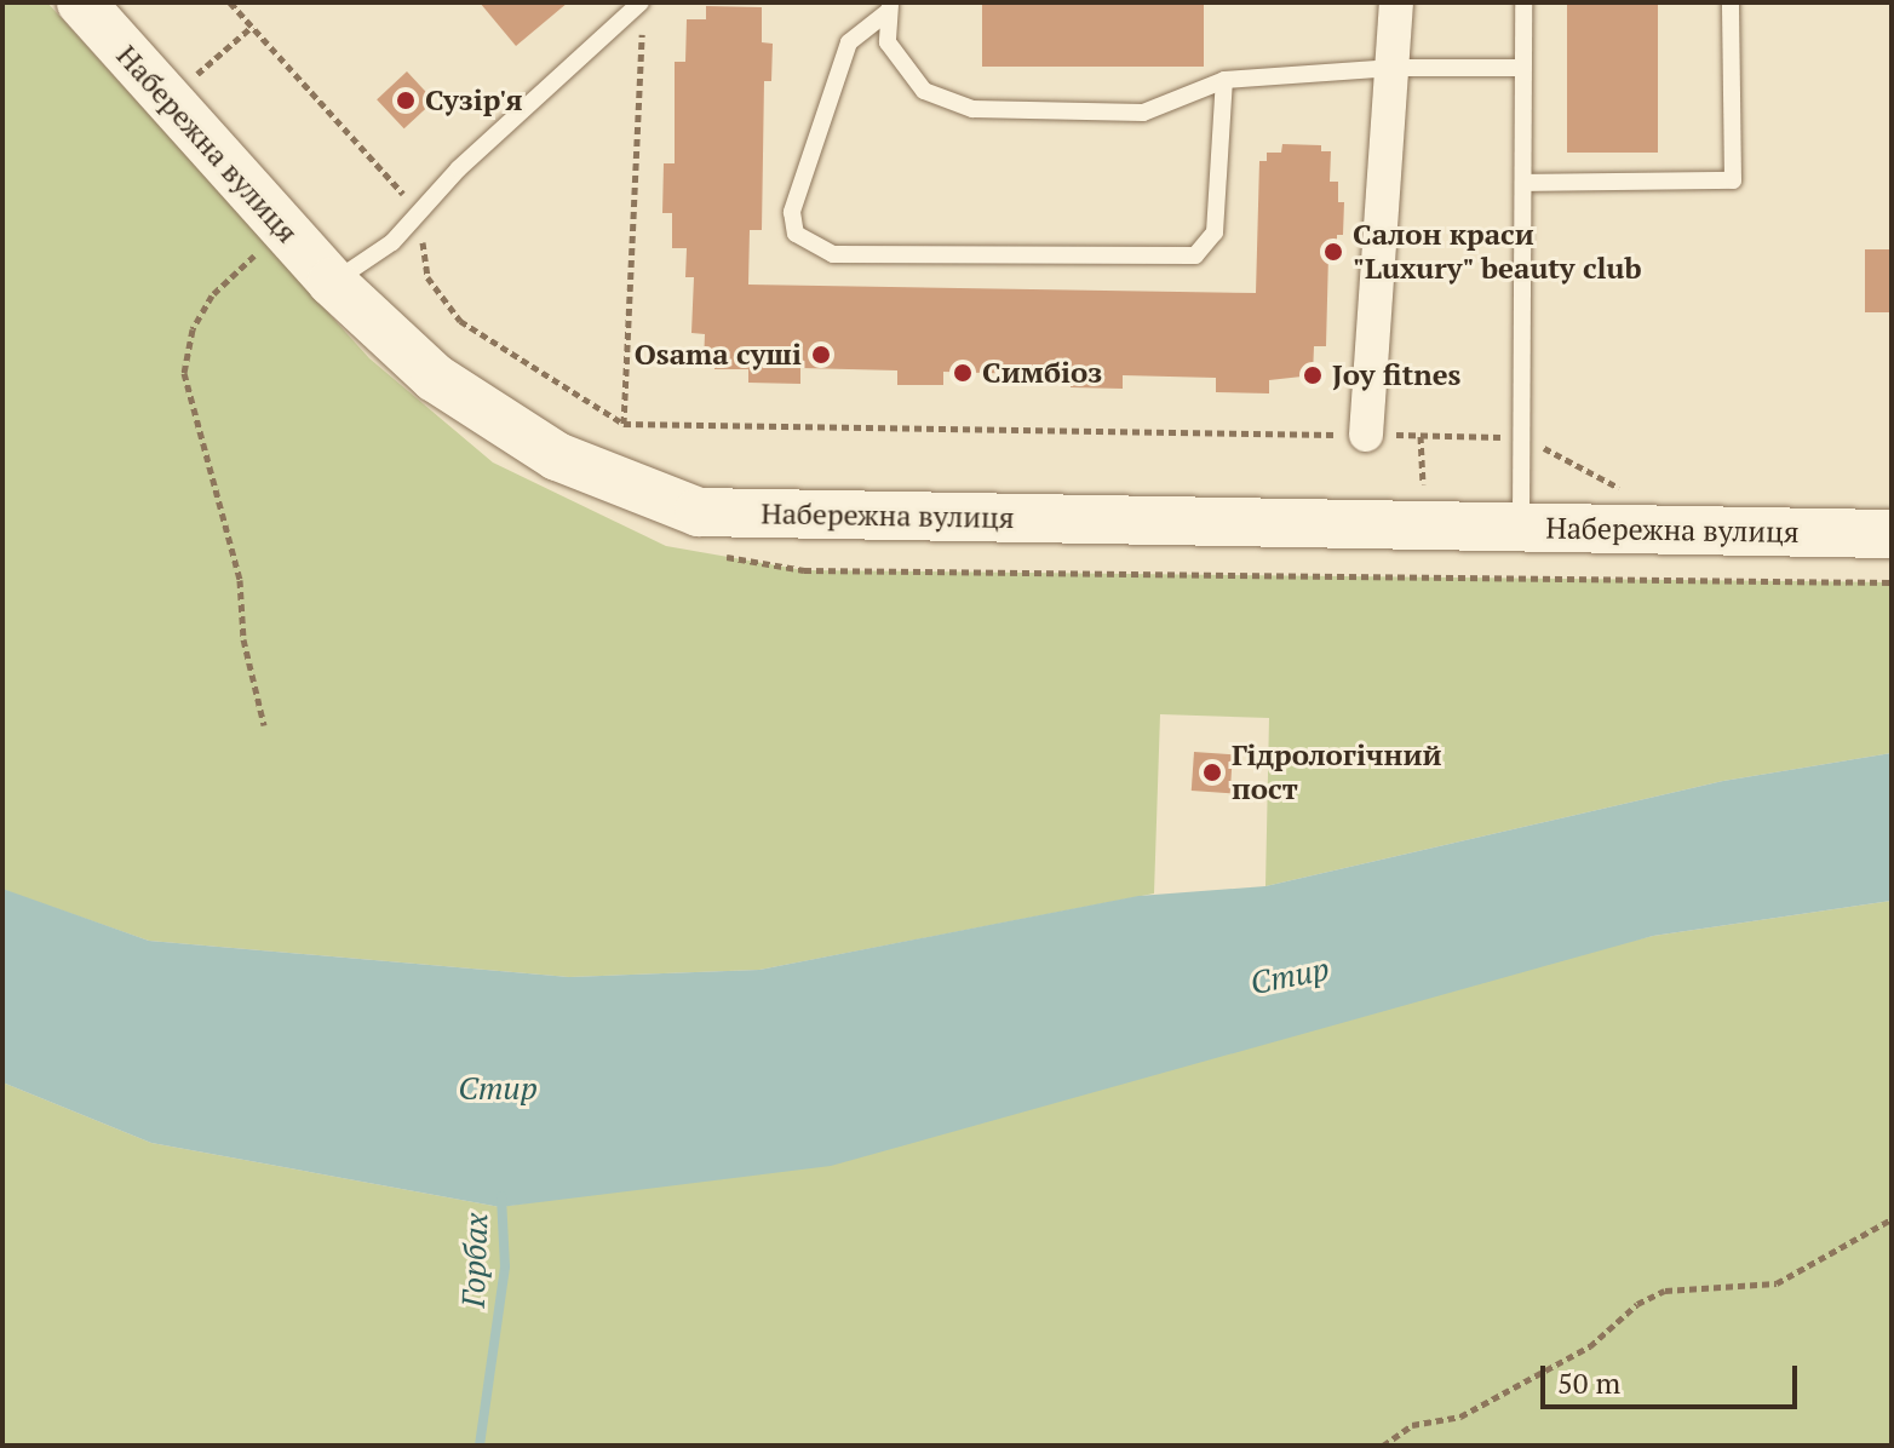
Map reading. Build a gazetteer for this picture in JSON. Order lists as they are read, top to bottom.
{
  "streets": {
    "street": ["Набережна вулиця"]
  },
  "water": ["Стир", "Горбах"],
  "places": [
    "Сузір'я",
    "Салон краси \"Luxury\" beauty club",
    "Osama cуші",
    "Симбіоз",
    "Joy fitnes",
    "Гідрологічний пост"
  ],
  "scale_bar": "50 m"
}
